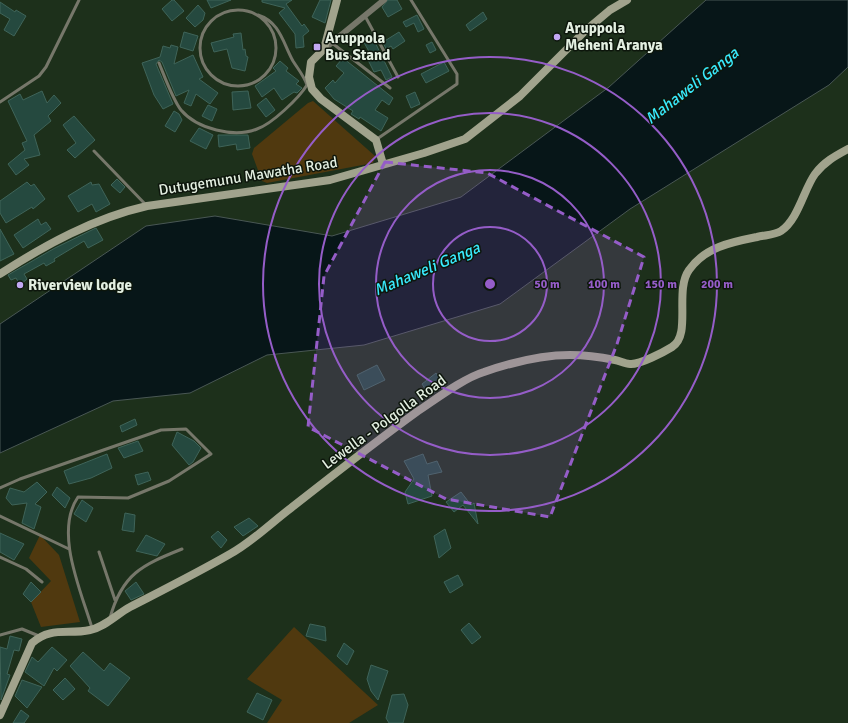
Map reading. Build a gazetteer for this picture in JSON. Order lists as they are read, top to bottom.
{
  "streets": {
    "street": ["Dutugemunu Mawatha Road", "Lewella - Polgolla Road"]
  },
  "water": ["Mahaweli Ganga"],
  "places": {
    "other": ["Aruppola Meheni Aranya", "Riverview lodge"],
    "transit": ["Aruppola Bus Stand"]
  },
  "rings": [
    "50 m",
    "100 m",
    "150 m",
    "200 m"
  ]
}
